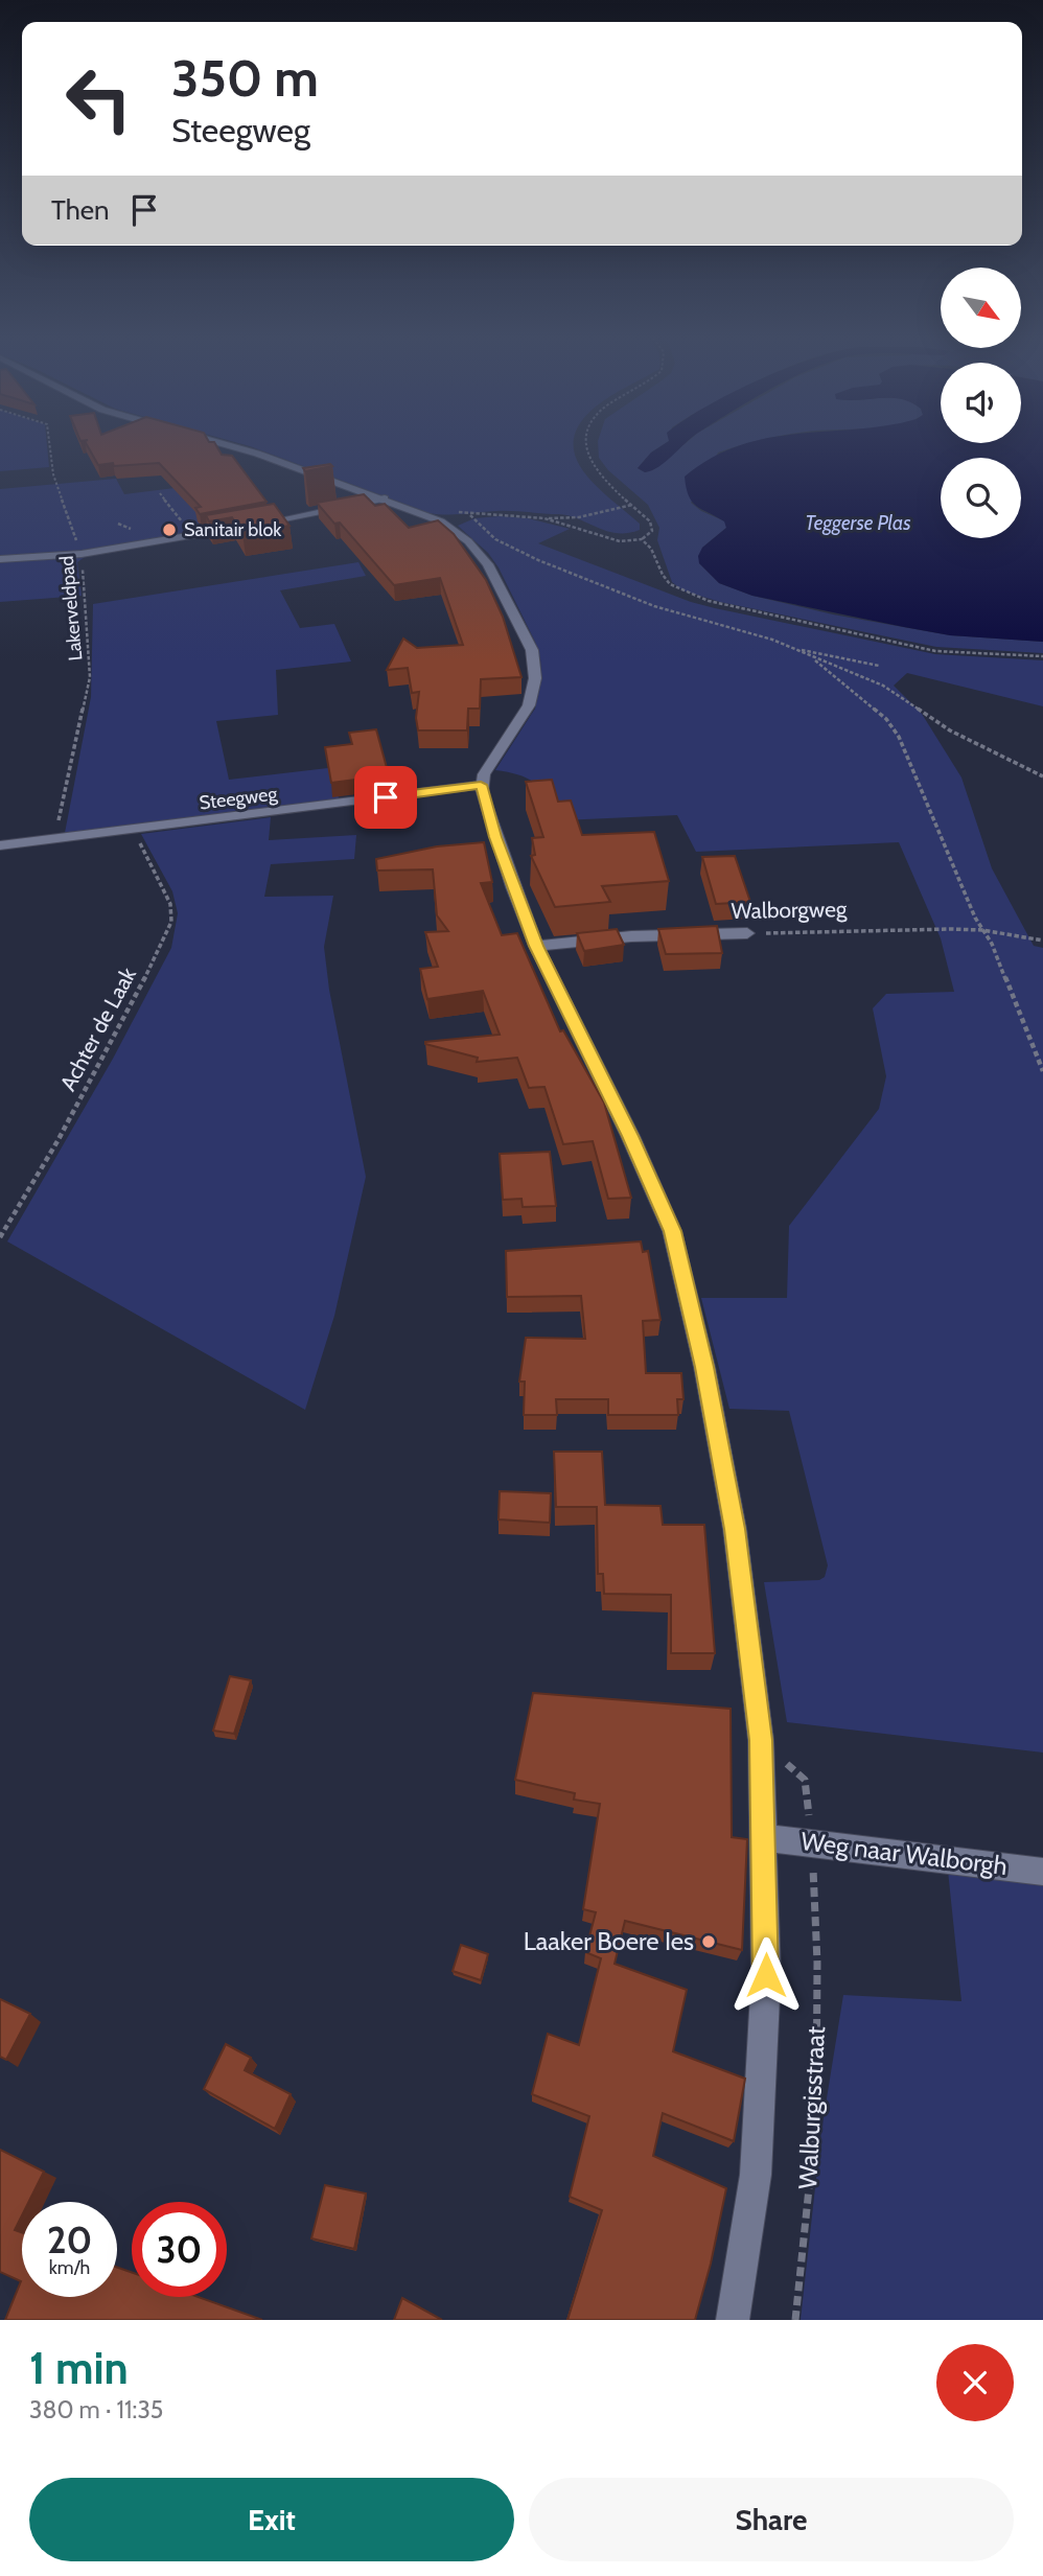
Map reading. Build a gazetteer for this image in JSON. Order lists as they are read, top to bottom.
{
  "streets": {
    "street": ["Steegweg", "Walborgweg", "Weg naar Walborgh"],
    "path": ["Lakerveldpad", "Achter de Laak", "Walburgisstraat"]
  },
  "crossings": [
    ["Lakerveldpad", "Steegweg"],
    ["Steegweg", "Achter de Laak"],
    ["Weg naar Walborgh", "Walburgisstraat"]
  ],
  "water": ["Teggerse Plas"],
  "places": ["Sanitair blok", "Laaker Boere Ies"],
  "north": "bottom right",
  "page": {
    "turn": ["350 m", "Steegweg"],
    "then": "Then",
    "speed": "20 km/h",
    "limit": "30",
    "heading": ["1 min", "380 m · 11:35"],
    "buttons": ["Exit", "Share"]
  }
}
